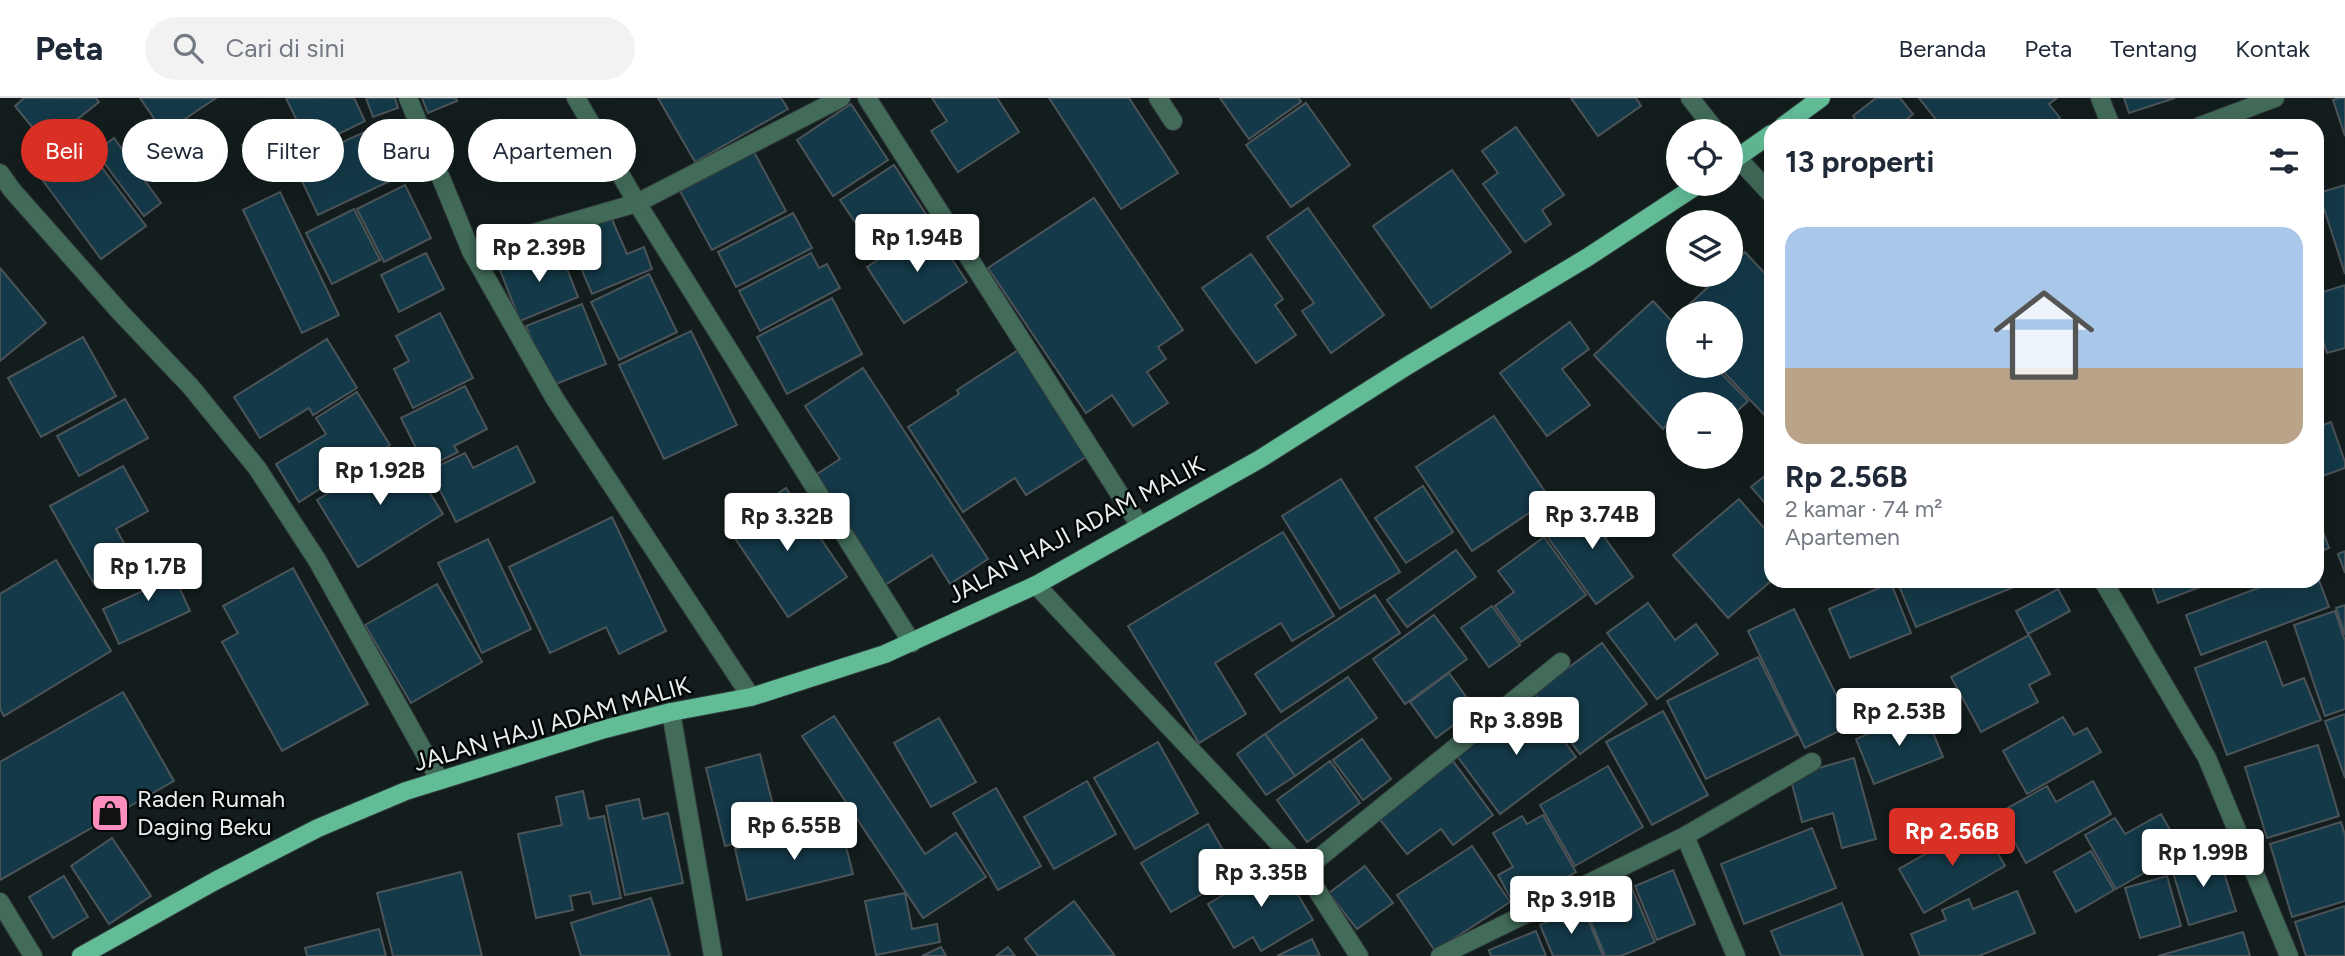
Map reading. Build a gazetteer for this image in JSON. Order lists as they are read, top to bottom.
{
  "streets": {
    "main road": ["JALAN HAJI ADAM MALIK"]
  },
  "places": {
    "shop": ["Raden Rumah Daging Beku"]
  },
  "page": {
    "header": "Peta",
    "search": "Cari di sini",
    "nav": [
      "Beranda",
      "Peta",
      "Tentang",
      "Kontak"
    ],
    "map_buttons": ["+", "−"],
    "chip": [
      "Beli",
      "Sewa",
      "Filter",
      "Baru",
      "Apartemen"
    ],
    "heading": "13 properti",
    "list": [
      {
        "name": "Rp 2.56B",
        "note": "2 kamar · 74 m² · Apartemen"
      }
    ],
    "price": [
      "Rp 1.94B",
      "Rp 2.39B",
      "Rp 1.92B",
      "Rp 3.74B",
      "Rp 3.32B",
      "Rp 1.7B",
      "Rp 2.53B",
      "Rp 3.89B",
      "Rp 6.55B",
      "Rp 2.56B",
      "Rp 1.99B",
      "Rp 3.35B",
      "Rp 3.91B"
    ]
  }
}
